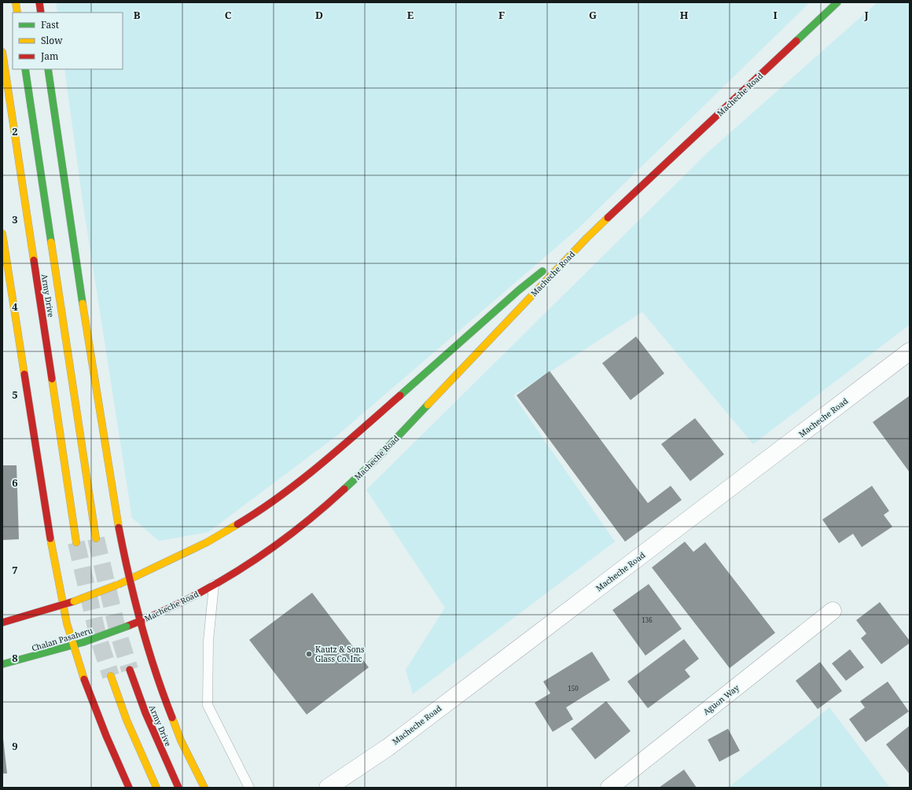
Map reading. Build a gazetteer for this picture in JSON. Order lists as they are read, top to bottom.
{
  "streets": {
    "main road": ["Macheche Road", "Army Drive", "Chalan Pasaheru"],
    "street": ["Aguon Way"]
  },
  "crossings": [
    ["Macheche Road", "Chalan Pasaheru"]
  ],
  "places": ["Kautz & Sons Glass Co. Inc"],
  "house_numbers": ["136", "150"],
  "legend": ["Fast", "Slow", "Jam"],
  "grid": {
    "columns": [
      "B",
      "C",
      "D",
      "E",
      "F",
      "G",
      "H",
      "I",
      "J"
    ],
    "rows": [
      "2",
      "3",
      "4",
      "5",
      "6",
      "7",
      "8",
      "9"
    ]
  }
}
